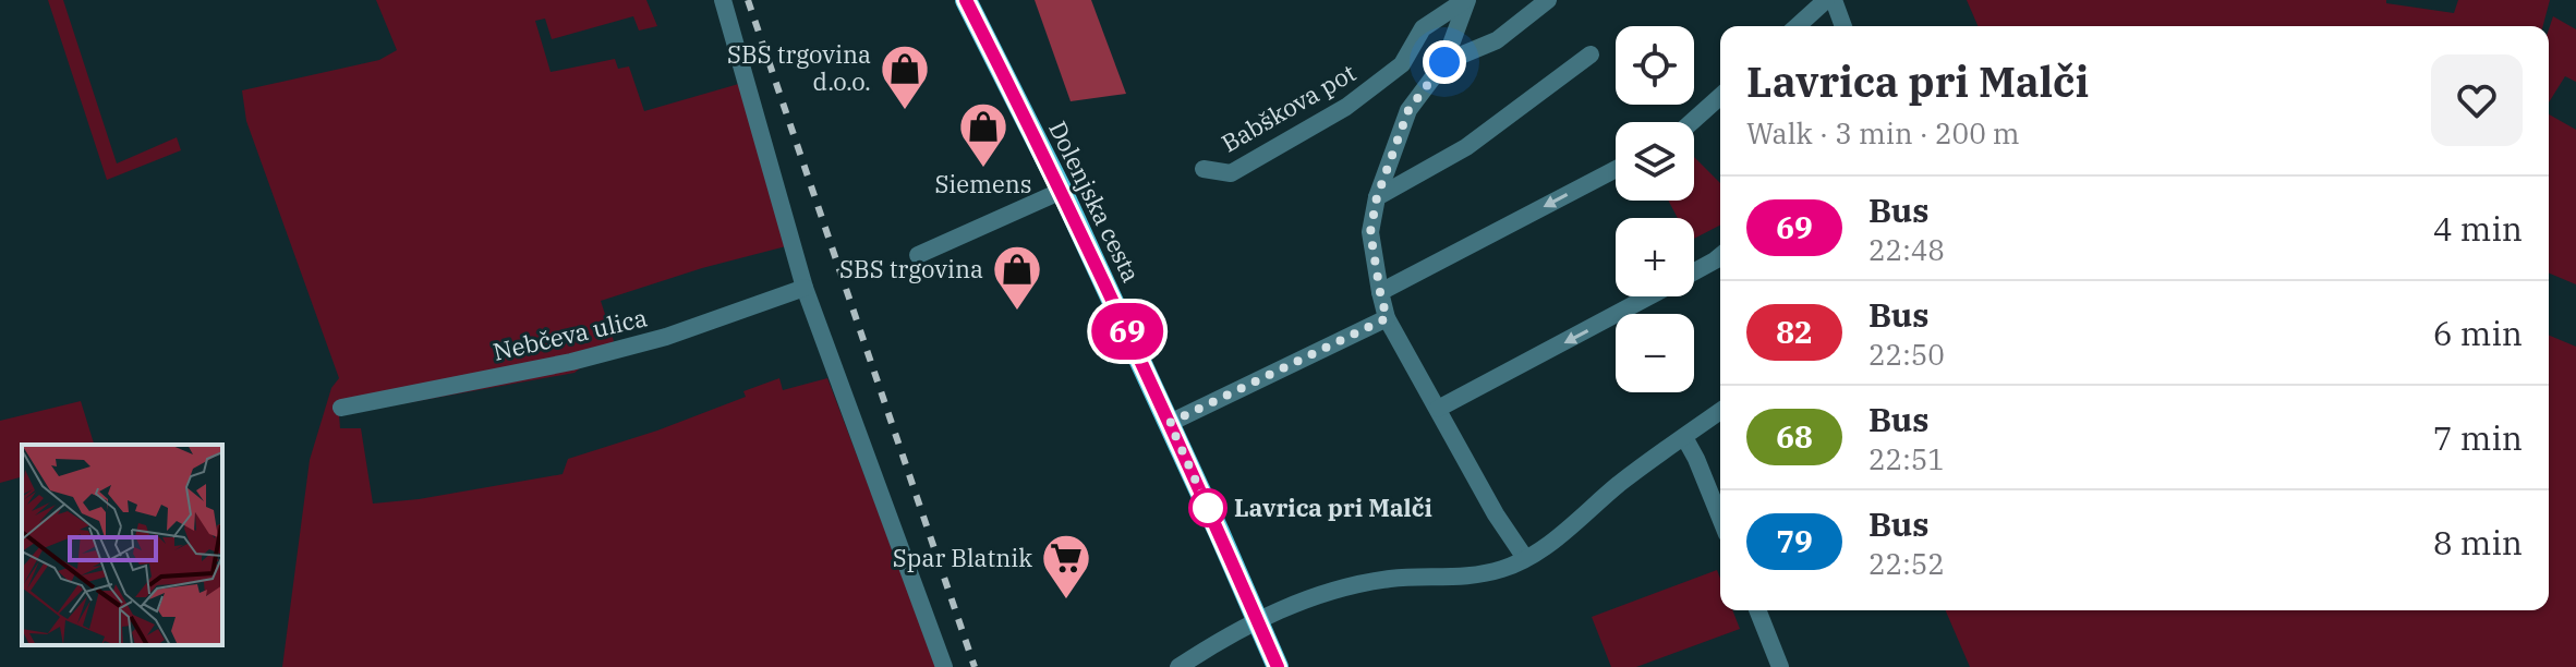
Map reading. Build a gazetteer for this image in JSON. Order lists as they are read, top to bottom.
{
  "streets": {
    "main road": ["Dolenjska cesta"],
    "street": ["Babškova pot", "Nebčeva ulica"]
  },
  "places": {
    "shop": ["SBS trgovina d.o.o.", "Siemens", "SBS trgovina"],
    "other": ["Lavrica pri Malči"],
    "supermarket": ["Spar Blatnik"]
  },
  "lines": ["bus line 69"],
  "page": {
    "on_map": "69",
    "map_buttons": ["+", "−"],
    "heading": ["Lavrica pri Malči", "Walk · 3 min · 200 m"],
    "list": [
      {
        "mark": "69",
        "name": "Bus",
        "note": "22:48",
        "value": "4 min"
      },
      {
        "mark": "82",
        "name": "Bus",
        "note": "22:50",
        "value": "6 min"
      },
      {
        "mark": "68",
        "name": "Bus",
        "note": "22:51",
        "value": "7 min"
      },
      {
        "mark": "79",
        "name": "Bus",
        "note": "22:52",
        "value": "8 min"
      }
    ]
  }
}
